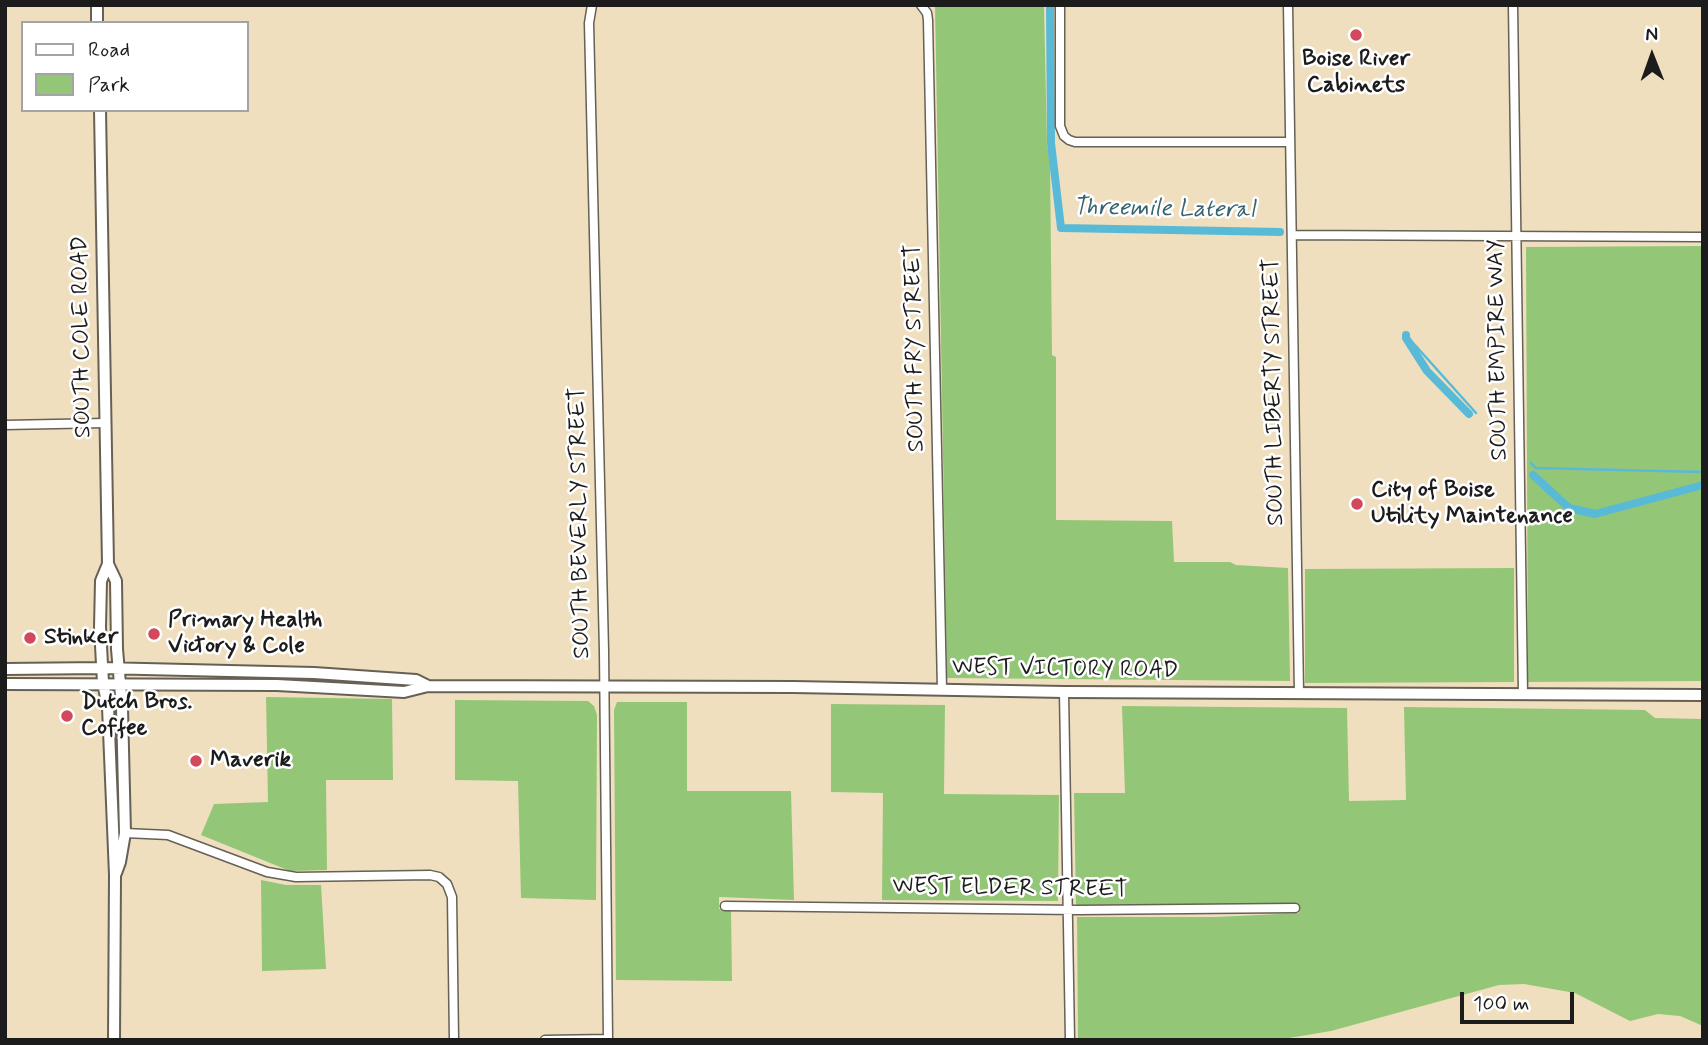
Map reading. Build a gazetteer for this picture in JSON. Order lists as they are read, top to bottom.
{
  "streets": {
    "main road": ["SOUTH COLE ROAD", "WEST VICTORY ROAD"],
    "street": [
      "SOUTH FRY STREET",
      "SOUTH EMPIRE WAY",
      "SOUTH LIBERTY STREET",
      "SOUTH BEVERLY STREET",
      "WEST ELDER STREET"
    ]
  },
  "crossings": [
    ["SOUTH COLE ROAD", "WEST VICTORY ROAD"],
    ["SOUTH FRY STREET", "WEST VICTORY ROAD"],
    ["SOUTH EMPIRE WAY", "WEST VICTORY ROAD"],
    ["SOUTH LIBERTY STREET", "WEST VICTORY ROAD"],
    ["SOUTH BEVERLY STREET", "WEST VICTORY ROAD"]
  ],
  "water": ["Threemile Lateral"],
  "places": [
    "Boise River Cabinets",
    "City of Boise Utility Maintenance",
    "Primary Health Victory & Cole",
    "Stinker",
    "Dutch Bros. Coffee",
    "Maverik"
  ],
  "legend": ["Road", "Park"],
  "scale_bar": "100 m",
  "north": "top"
}
